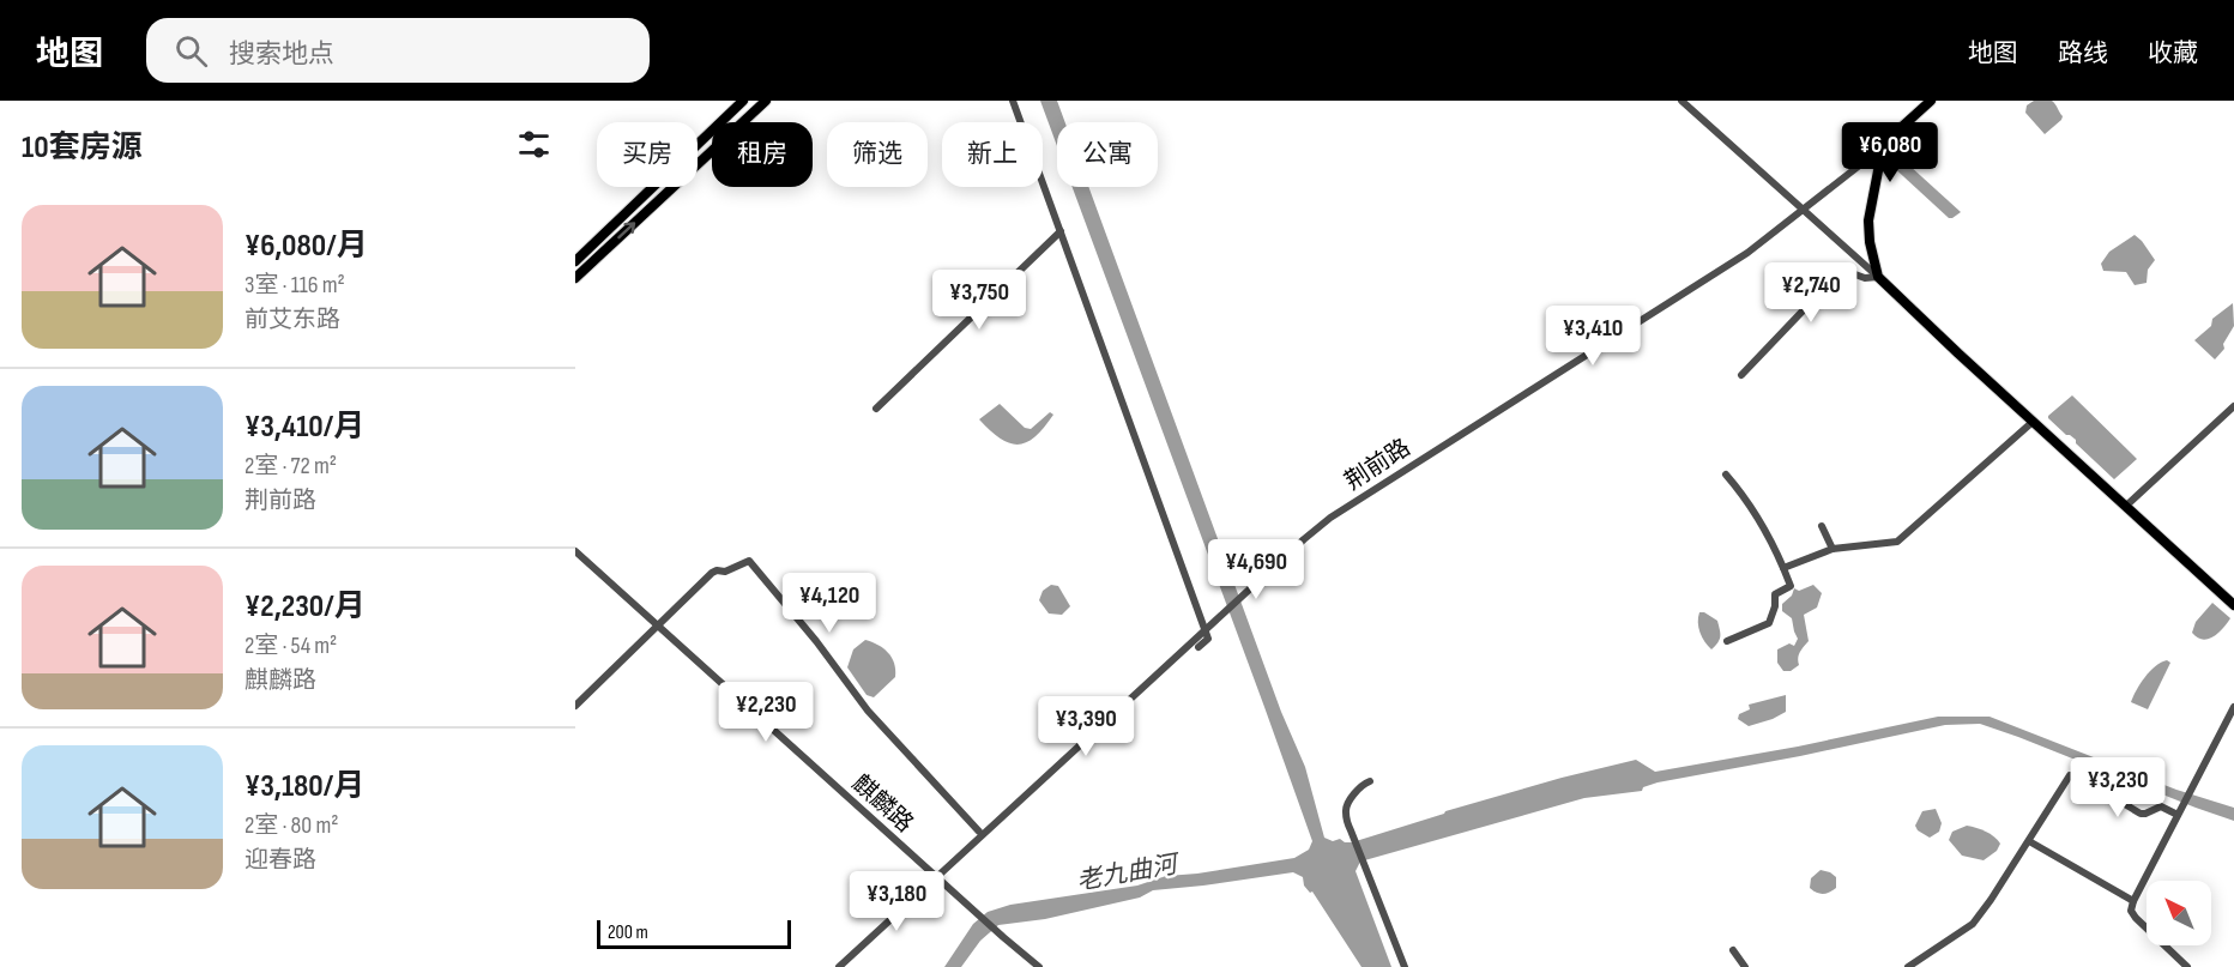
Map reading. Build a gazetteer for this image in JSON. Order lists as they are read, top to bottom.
{
  "streets": {
    "street": ["荆前路", "麒麟路"]
  },
  "crossings": [
    ["荆前路", "麒麟路"]
  ],
  "water": ["老九曲河"],
  "scale_bar": "200 m",
  "north": "top left",
  "page": {
    "header": "地图",
    "search": "搜索地点",
    "nav": ["地图", "路线", "收藏"],
    "heading": "10套房源",
    "price": [
      "¥6,080",
      "¥2,740",
      "¥3,750",
      "¥3,410",
      "¥4,690",
      "¥4,120",
      "¥2,230",
      "¥3,390",
      "¥3,230",
      "¥3,180"
    ],
    "chip": [
      "买房",
      "租房",
      "筛选",
      "新上",
      "公寓"
    ],
    "list": [
      {
        "name": "¥6,080/月",
        "note": "3室 · 116 m² · 前艾东路"
      },
      {
        "name": "¥3,410/月",
        "note": "2室 · 72 m² · 荆前路"
      },
      {
        "name": "¥2,230/月",
        "note": "2室 · 54 m² · 麒麟路"
      },
      {
        "name": "¥3,180/月",
        "note": "2室 · 80 m² · 迎春路"
      }
    ],
    "scale": "200 m"
  }
}
